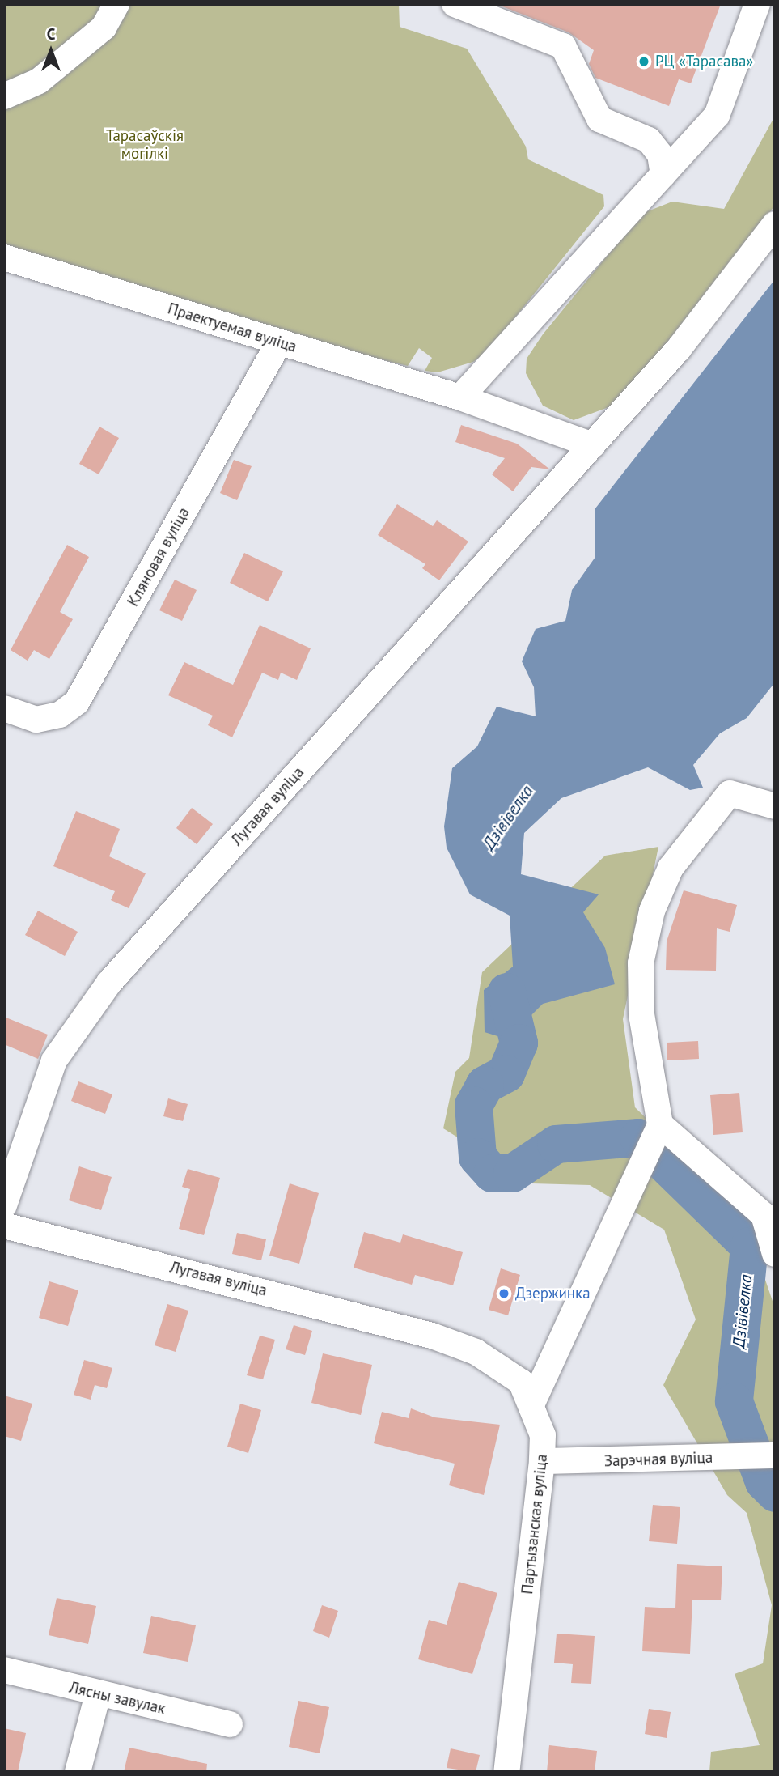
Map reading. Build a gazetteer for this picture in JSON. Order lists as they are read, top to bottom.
{
  "streets": {
    "street": [
      "Праектуемая вуліца",
      "Кляновая вуліца",
      "Лугавая вуліца",
      "Зарэчная вуліца",
      "Партызанская вуліца",
      "Лясны завулак"
    ]
  },
  "crossings": [
    ["Праектуемая вуліца", "Кляновая вуліца"],
    ["Праектуемая вуліца", "Лугавая вуліца"],
    ["Лугавая вуліца", "Партызанская вуліца"],
    ["Зарэчная вуліца", "Партызанская вуліца"]
  ],
  "water": ["Дзівівелка"],
  "parks": ["Тарасаўскія могілкі"],
  "places": ["РЦ «Тарасава»", "Дзержинка"],
  "north": "top"
}
